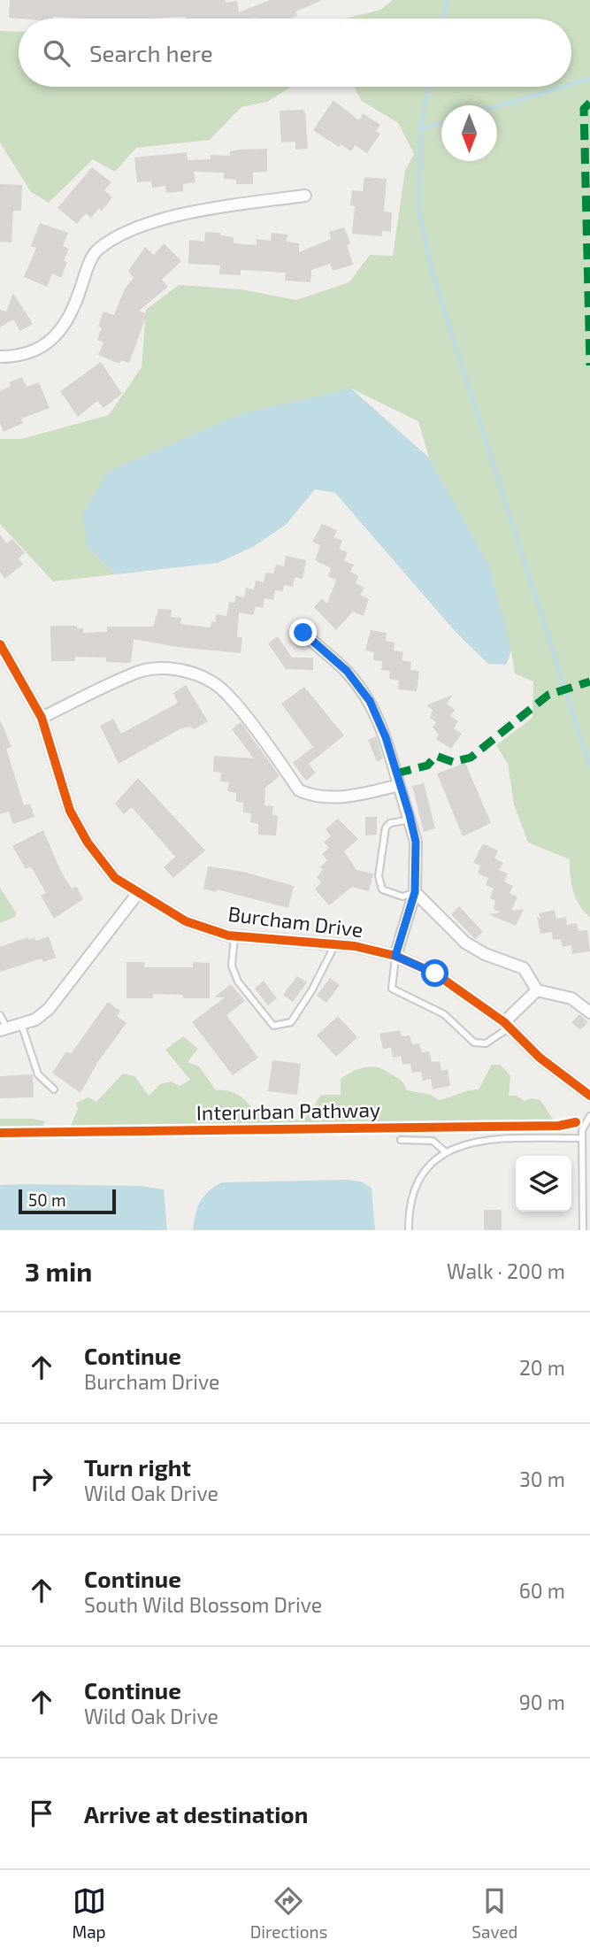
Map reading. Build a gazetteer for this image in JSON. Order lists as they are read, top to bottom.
{
  "streets": {
    "street": ["Burcham Drive"],
    "cycle path": ["Interurban Pathway"]
  },
  "scale_bar": "50 m",
  "north": "bottom",
  "page": {
    "search": "Search here",
    "scale": "50 m",
    "heading": ["3 min", "Walk · 200 m"],
    "list": [
      ["Continue", "Burcham Drive", "20 m"],
      ["Turn right", "Wild Oak Drive", "30 m"],
      ["Continue", "South Wild Blossom Drive", "60 m"],
      ["Continue", "Wild Oak Drive", "90 m"],
      "Arrive at destination"
    ],
    "nav": ["Map", "Directions", "Saved"]
  }
}
